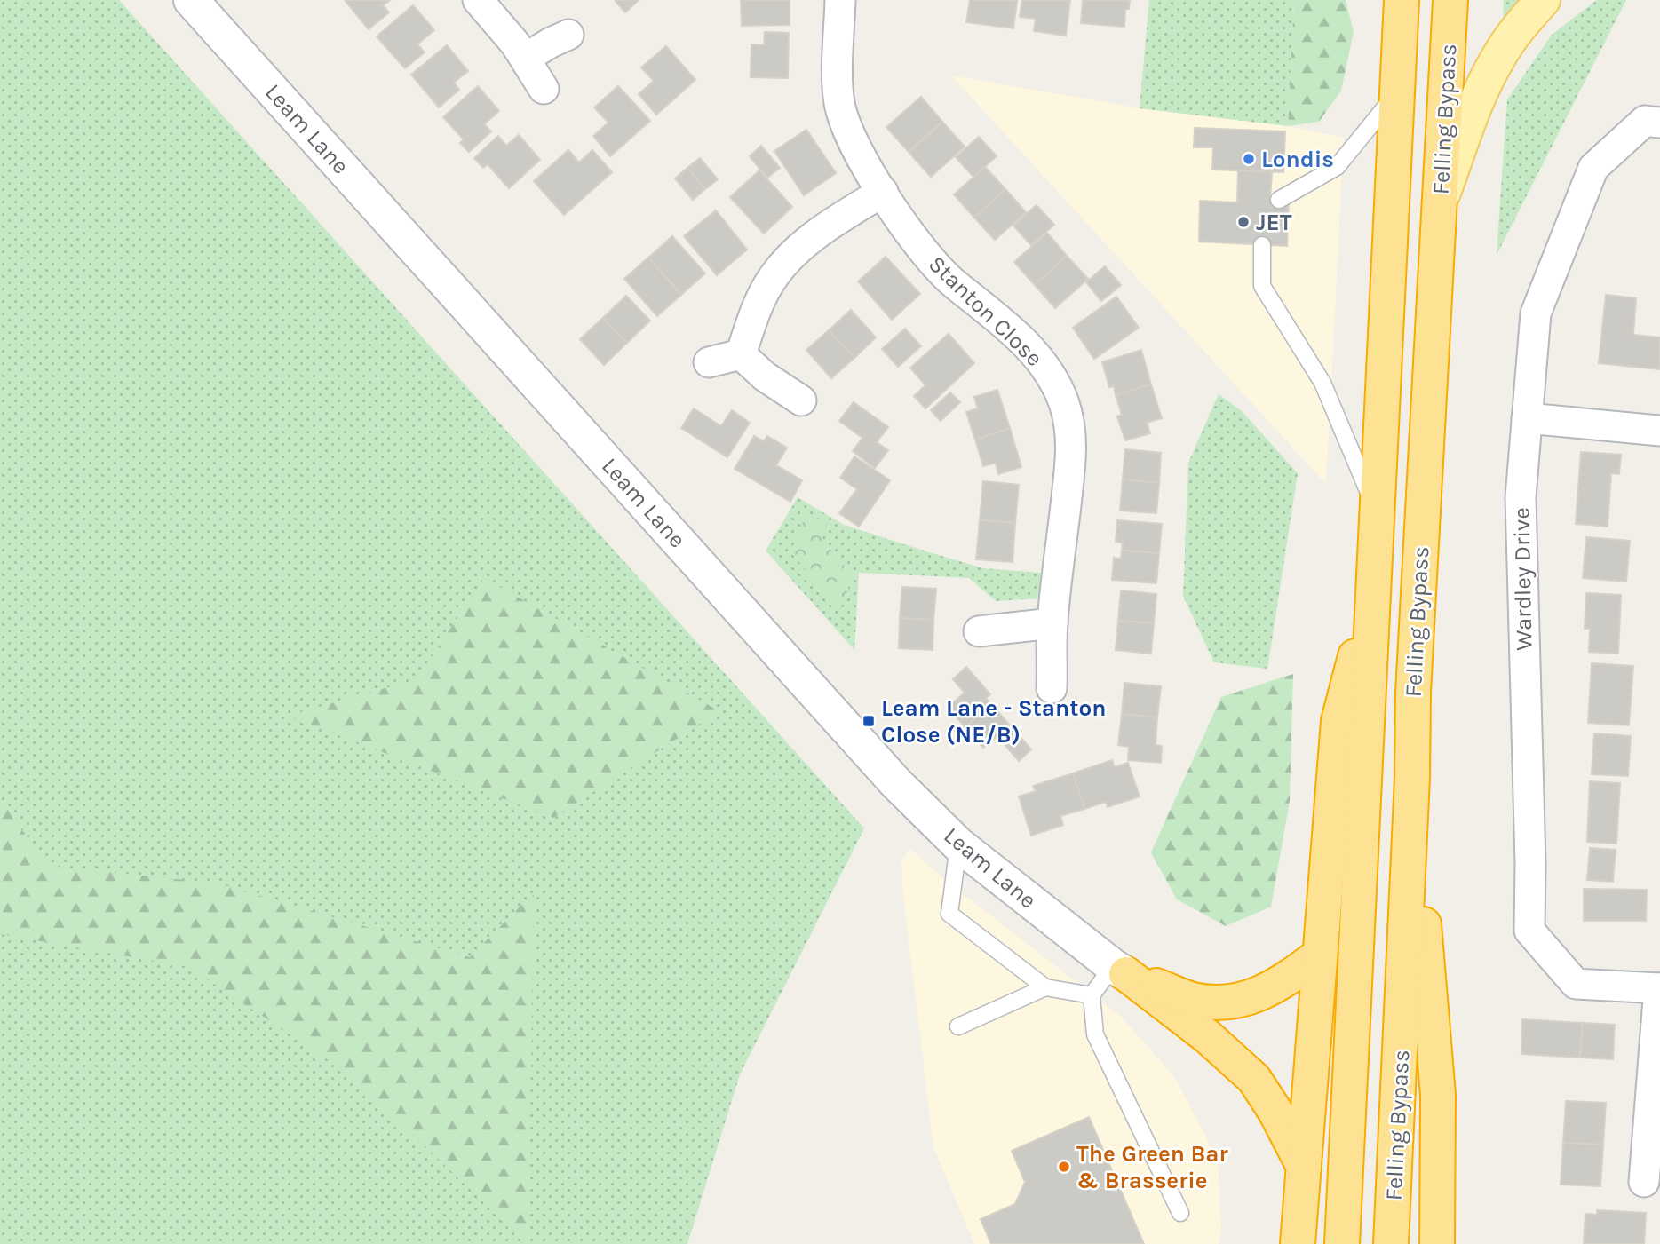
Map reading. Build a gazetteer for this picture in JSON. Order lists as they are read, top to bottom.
{
  "streets": {
    "highway": ["Felling Bypass"],
    "main road": ["Leam Lane"],
    "street": ["Stanton Close", "Wardley Drive"]
  },
  "places": {
    "other": ["Londis", "JET", "The Green Bar & Brasserie"],
    "transit": ["Leam Lane - Stanton Close (NE/B)"]
  }
}
